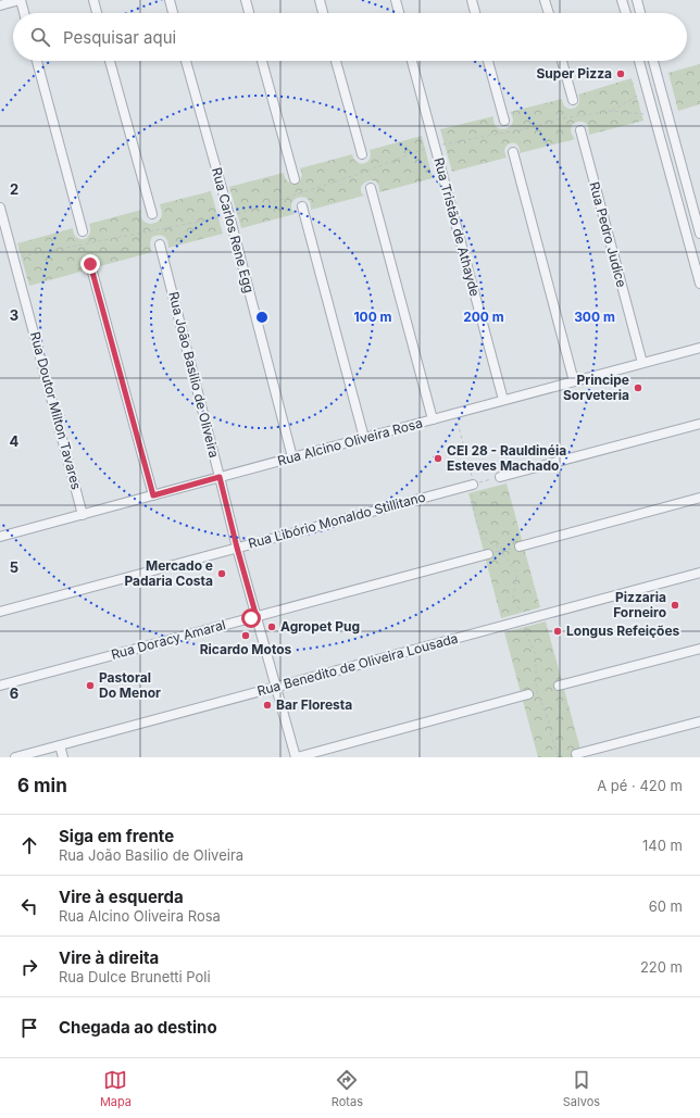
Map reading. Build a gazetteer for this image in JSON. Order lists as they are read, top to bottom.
{
  "streets": {
    "street": [
      "Rua Tristão de Athayde",
      "Rua Carlos Rene Egg",
      "Rua Pedro Judice",
      "Rua João Basilio de Oliveira",
      "Rua Doutor Milton Tavares",
      "Rua Alcino Oliveira Rosa",
      "Rua Libório Monaldo Stillitano",
      "Rua Doracy Amaral",
      "Rua Benedito de Oliveira Lousada"
    ]
  },
  "crossings": [
    ["Rua Tristão de Athayde", "Rua Alcino Oliveira Rosa"],
    ["Rua Carlos Rene Egg", "Rua Alcino Oliveira Rosa"],
    ["Rua Pedro Judice", "Rua Alcino Oliveira Rosa"],
    ["Rua João Basilio de Oliveira", "Rua Alcino Oliveira Rosa"],
    ["Rua João Basilio de Oliveira", "Rua Libório Monaldo Stillitano"],
    ["Rua João Basilio de Oliveira", "Rua Doracy Amaral"],
    ["Rua João Basilio de Oliveira", "Rua Benedito de Oliveira Lousada"],
    ["Rua Doutor Milton Tavares", "Rua Alcino Oliveira Rosa"]
  ],
  "places": [
    "Super Pizza",
    "Principe Sorveteria",
    "CEI 28 - Rauldinéia Esteves Machado",
    "Mercado e Padaria Costa",
    "Pizzaria Forneiro",
    "Agropet Pug",
    "Longus Refeições",
    "Ricardo Motos",
    "Pastoral Do Menor",
    "Bar Floresta"
  ],
  "page": {
    "search": "Pesquisar aqui",
    "heading": ["6 min", "A pé · 420 m"],
    "list": [
      ["Siga em frente", "Rua João Basilio de Oliveira", "140 m"],
      ["Vire à esquerda", "Rua Alcino Oliveira Rosa", "60 m"],
      ["Vire à direita", "Rua Dulce Brunetti Poli", "220 m"],
      "Chegada ao destino"
    ],
    "nav": ["Mapa", "Rotas", "Salvos"]
  },
  "grid": {
    "rows": [
      "2",
      "3",
      "4",
      "5",
      "6"
    ]
  },
  "rings": ["100 m", "200 m", "300 m"]
}
